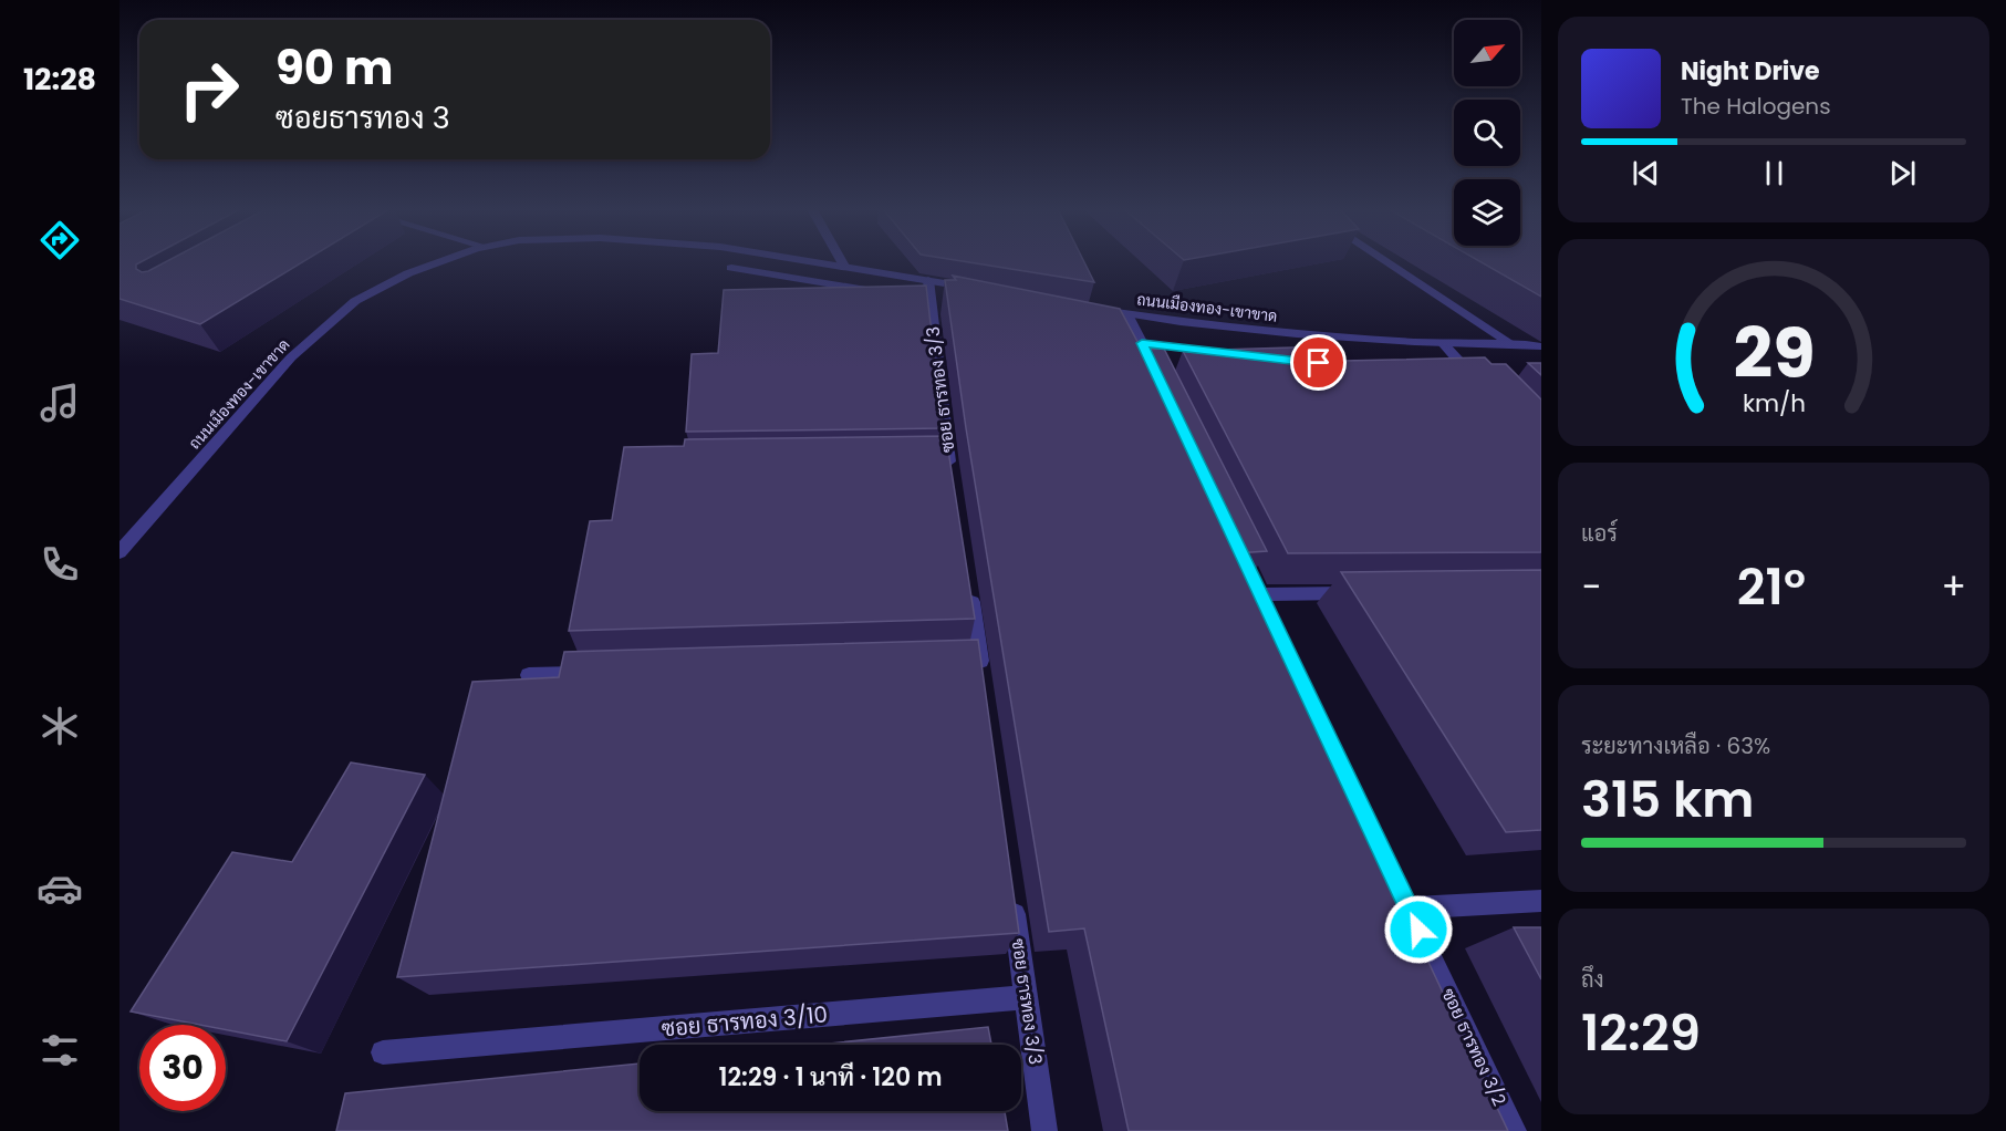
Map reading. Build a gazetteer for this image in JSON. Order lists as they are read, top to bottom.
{
  "streets": {
    "street": [
      "ถนนเมืองทอง-เขาขาด",
      "ซอย ธารทอง 3/3",
      "ซอย ธารทอง 3/10",
      "ซอย ธารทอง 3/2"
    ]
  },
  "crossings": [
    ["ถนนเมืองทอง-เขาขาด", "ซอย ธารทอง 3/3"],
    ["ซอย ธารทอง 3/3", "ซอย ธารทอง 3/10"]
  ],
  "north": "top right",
  "page": {
    "tabs": "12:28",
    "turn": ["90 m", "ซอยธารทอง 3"],
    "song": ["Night Drive", "The Halogens"],
    "tile": [
      "แอร์",
      ["ระยะทางเหลือ · 63%", "315 km"],
      ["ถึง", "12:29"]
    ],
    "heat": ["−", "21°", "+"],
    "limit": "30",
    "trip": "12:29 · 1 นาที · 120 m",
    "gauge": ["29", "km/h"]
  }
}
